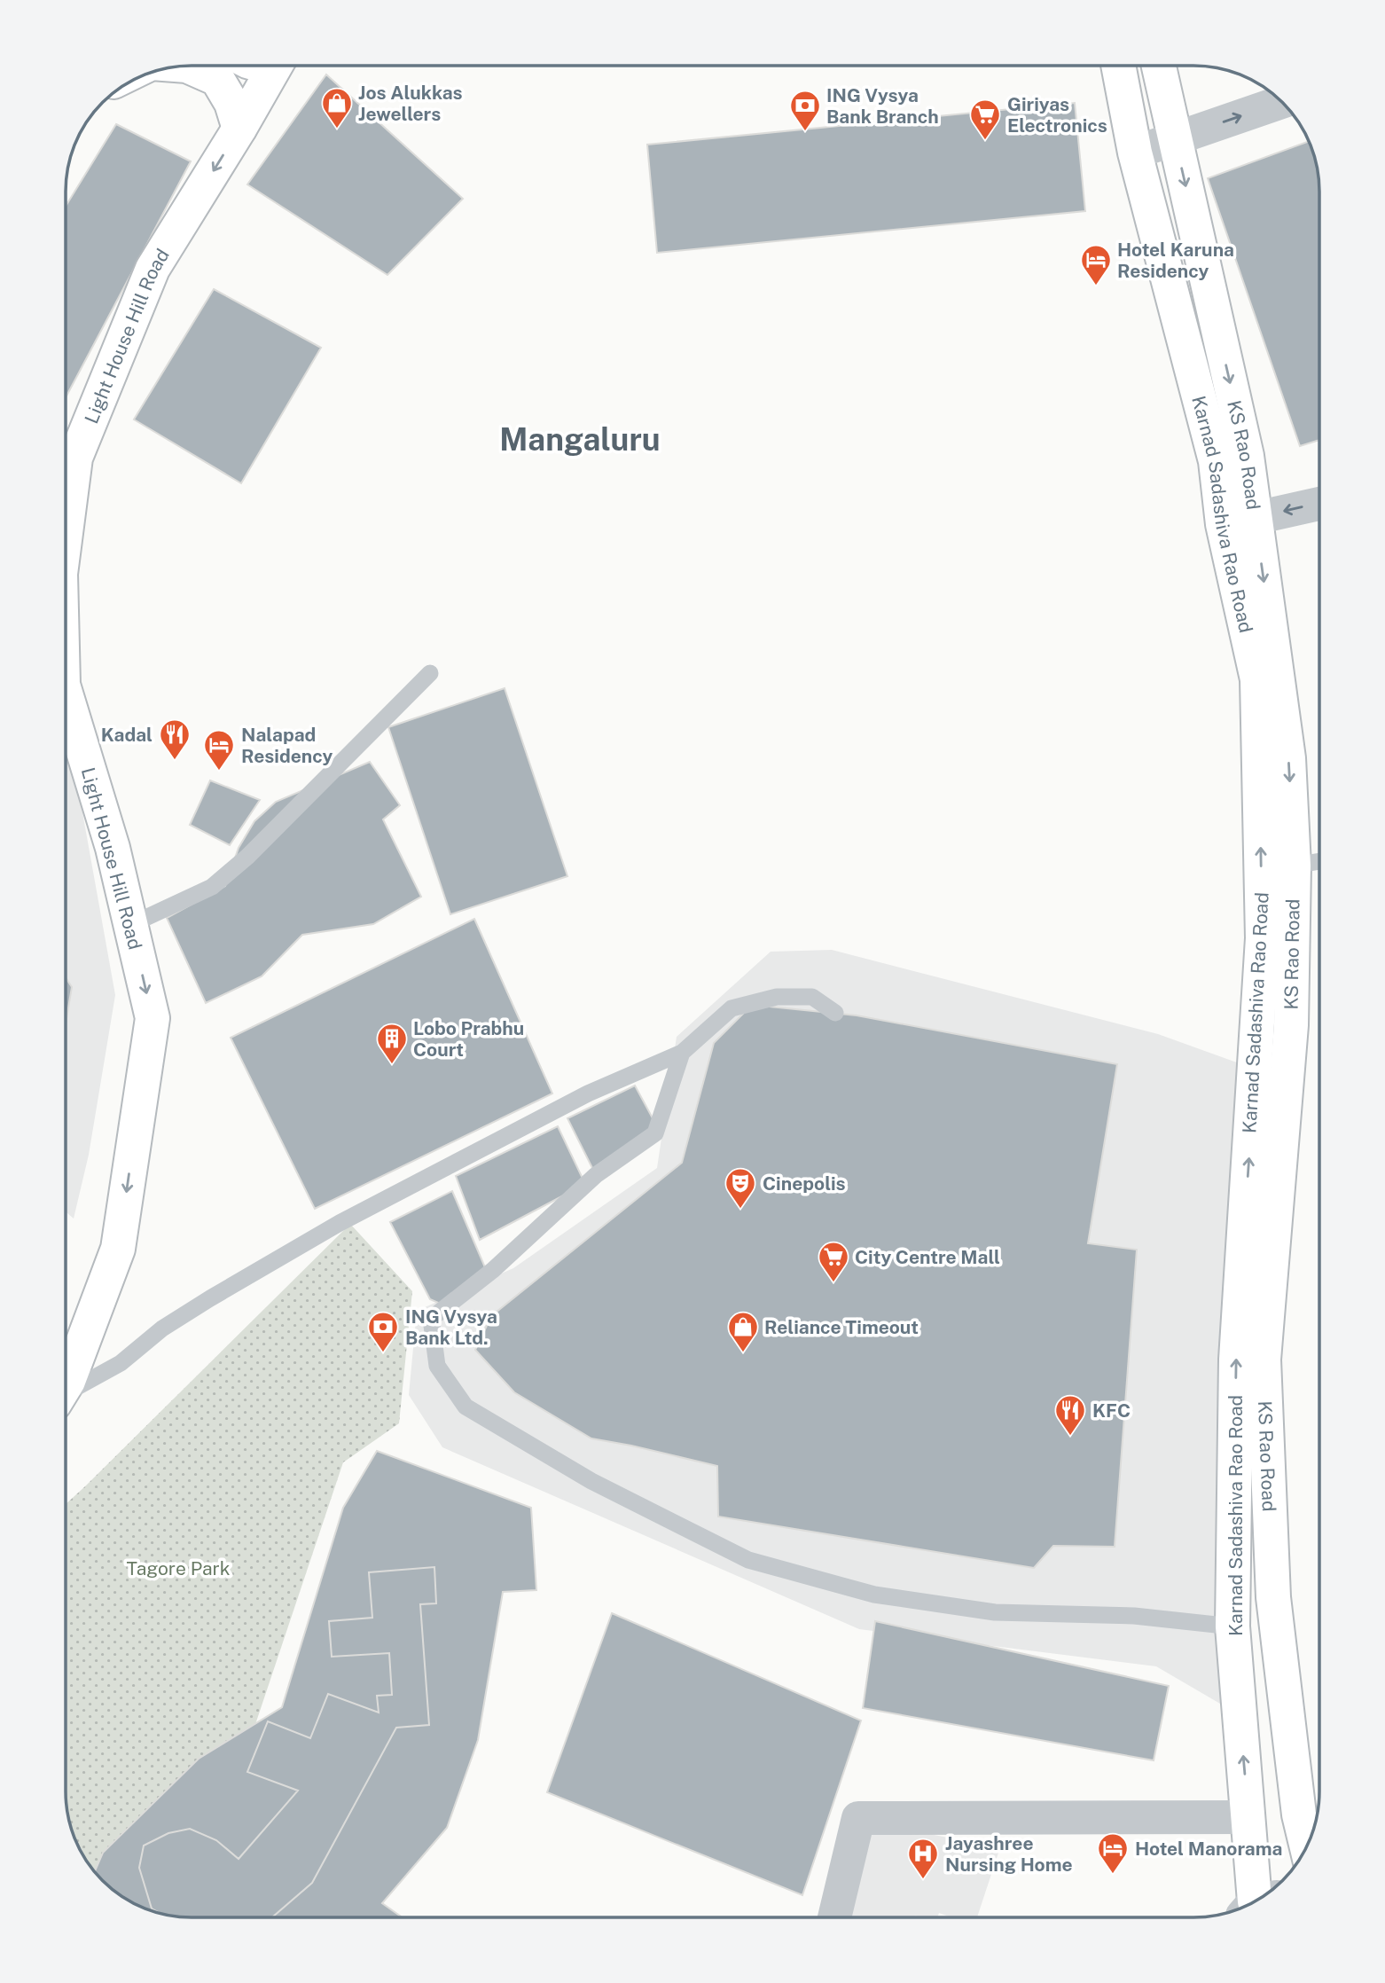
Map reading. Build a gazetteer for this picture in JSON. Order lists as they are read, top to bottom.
{
  "streets": {
    "main road": ["Light House Hill Road", "KS Rao Road", "Karnad Sadashiva Rao Road"]
  },
  "one_way": ["Light House Hill Road", "KS Rao Road", "Karnad Sadashiva Rao Road"],
  "districts": ["Mangaluru"],
  "parks": ["Tagore Park"],
  "places": {
    "shop": ["Jos Alukkas Jewellers", "Reliance Timeout"],
    "bank": ["ING Vysya Bank Branch", "ING Vysya Bank Ltd."],
    "supermarket": ["Giriyas Electronics", "City Centre Mall"],
    "hotel": ["Hotel Karuna Residency", "Nalapad Residency", "Hotel Manorama"],
    "restaurant": ["Kadal", "KFC"],
    "building": ["Lobo Prabhu Court"],
    "theatre": ["Cinepolis"],
    "hospital": ["Jayashree Nursing Home"]
  }
}
